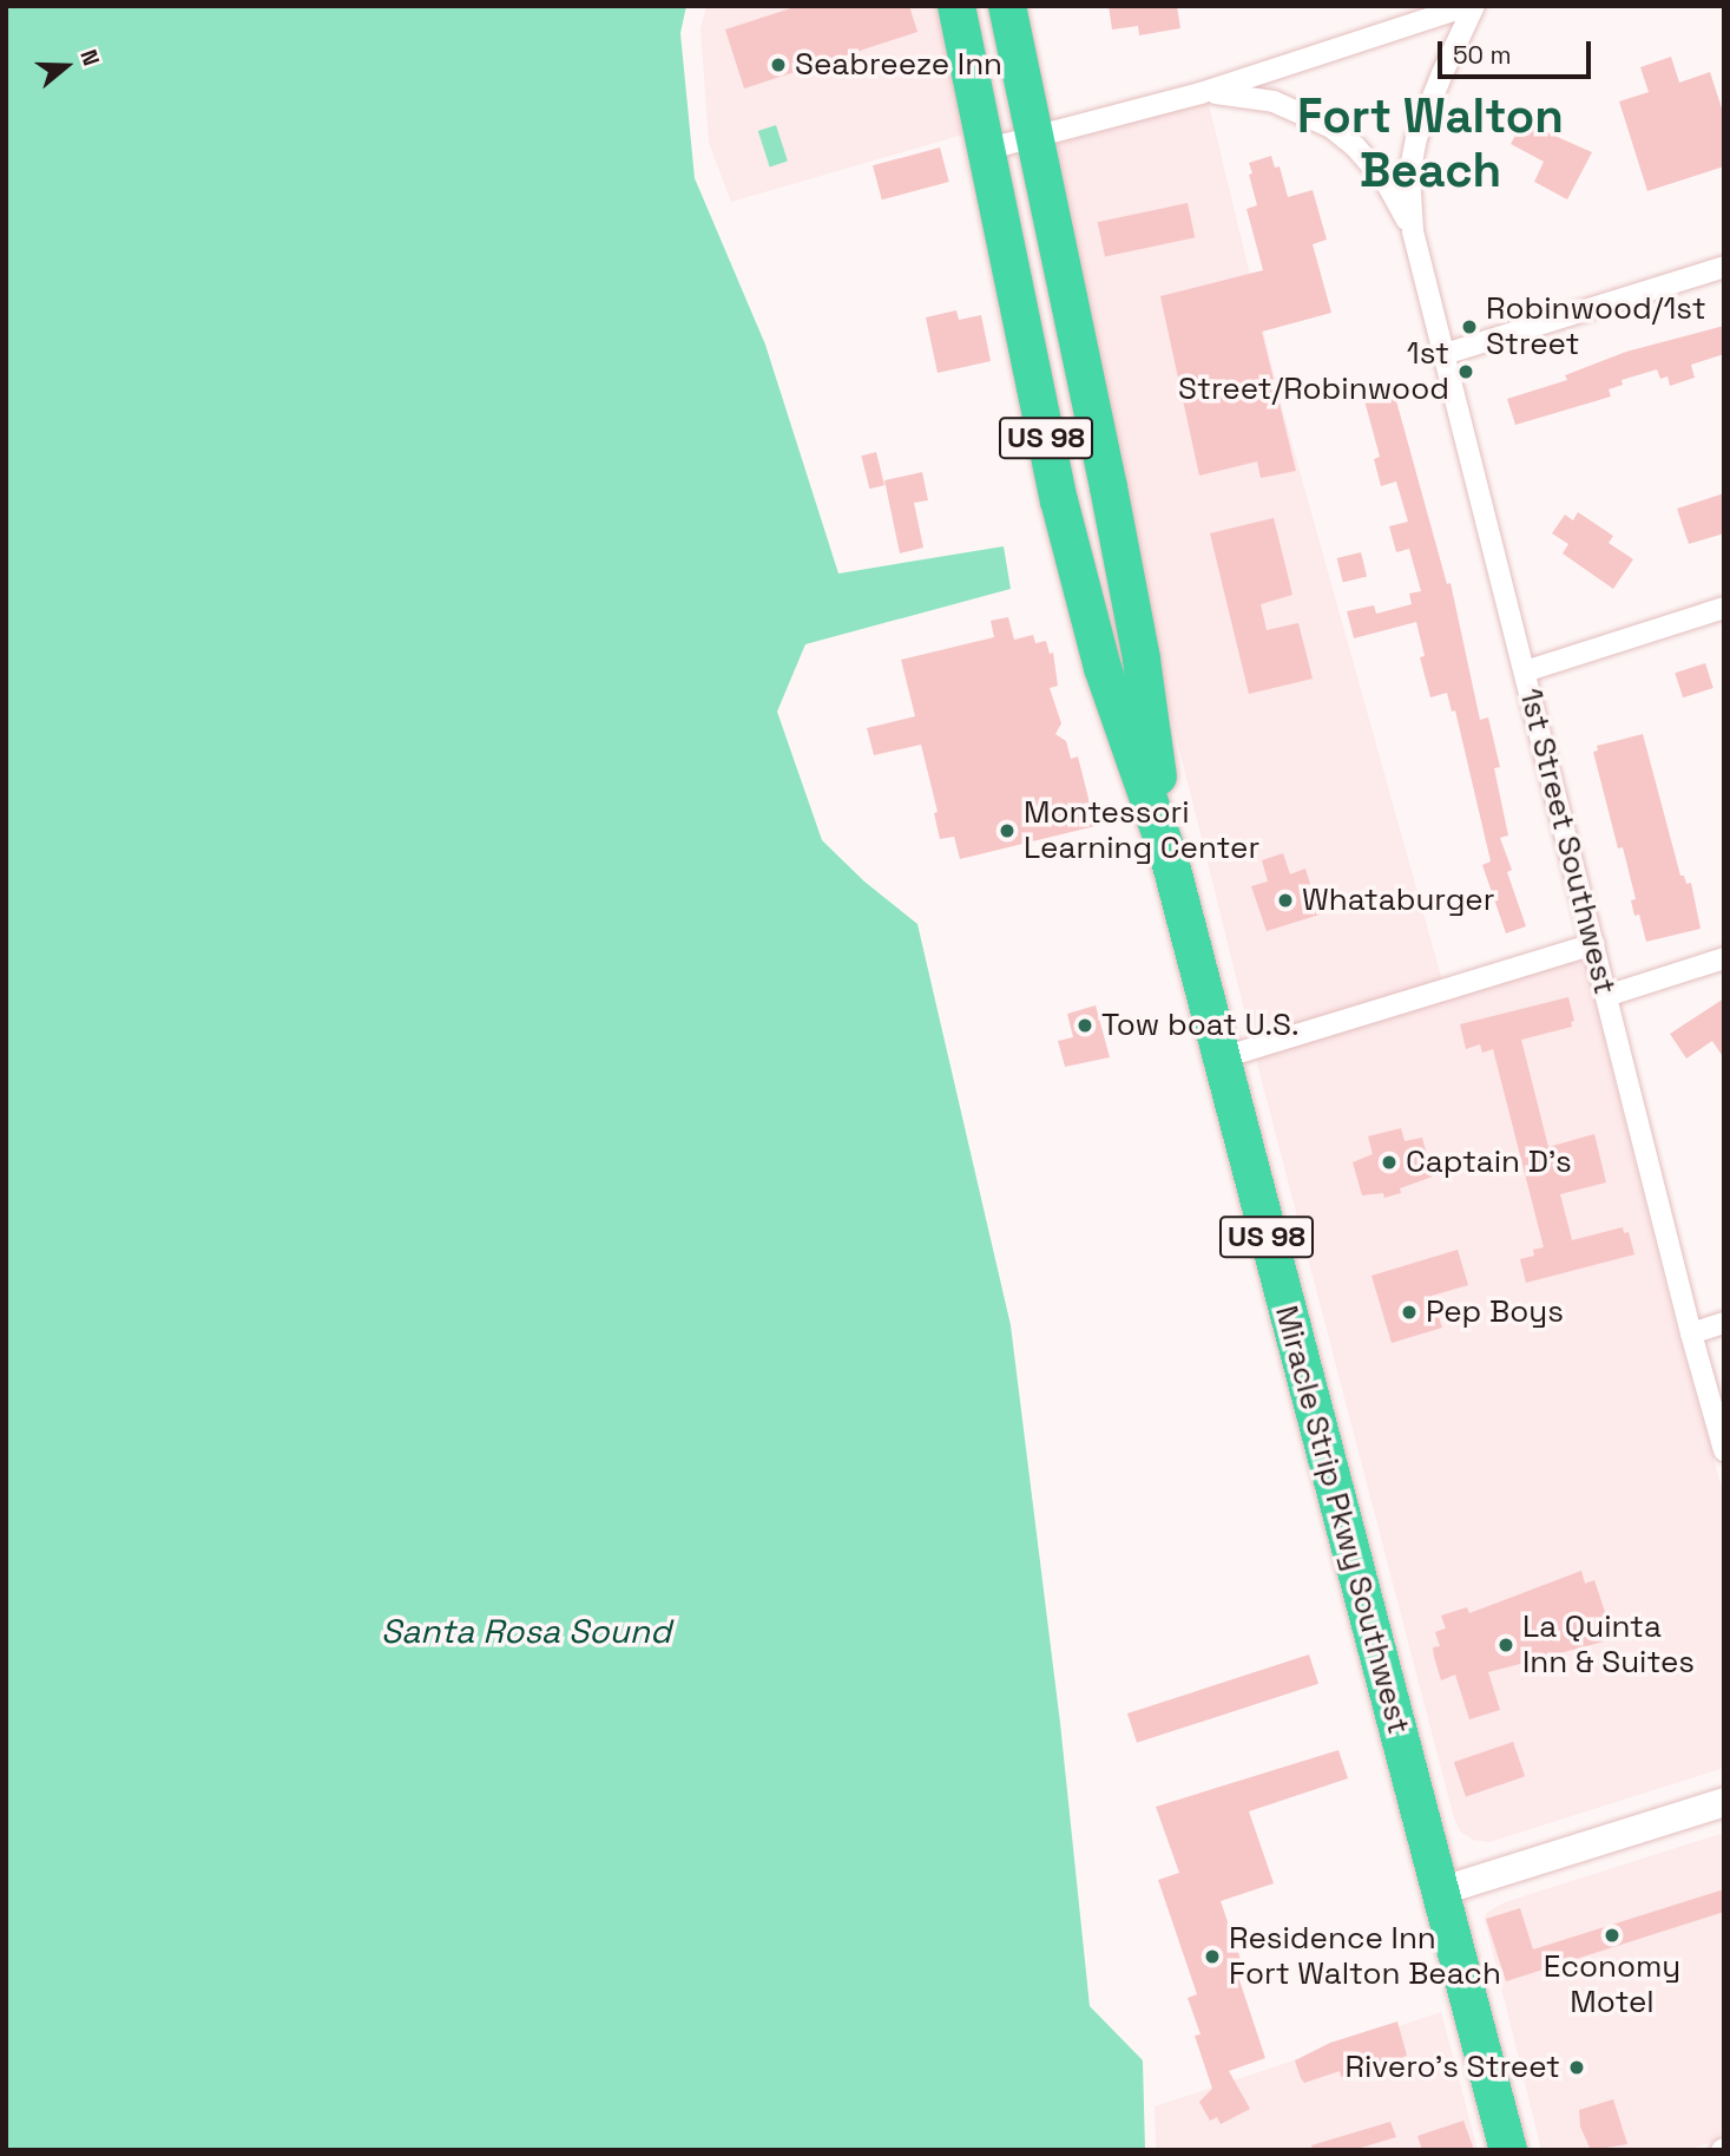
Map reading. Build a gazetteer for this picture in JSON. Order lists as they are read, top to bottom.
{
  "streets": {
    "highway": ["US 98", "Miracle Strip Pkwy Southwest"],
    "street": ["1st Street Southwest"]
  },
  "crossings": [
    ["US 98", "Miracle Strip Pkwy Southwest"]
  ],
  "districts": ["Fort Walton Beach"],
  "water": ["Santa Rosa Sound"],
  "places": [
    "Seabreeze Inn",
    "Robinwood/1st Street",
    "1st Street/Robinwood",
    "Montessori Learning Center",
    "Whataburger",
    "Tow boat U.S.",
    "Captain D's",
    "Pep Boys",
    "La Quinta Inn & Suites",
    "Economy Motel",
    "Residence Inn Fort Walton Beach",
    "Rivero's Street"
  ],
  "scale_bar": "50 m",
  "north": "right"
}
